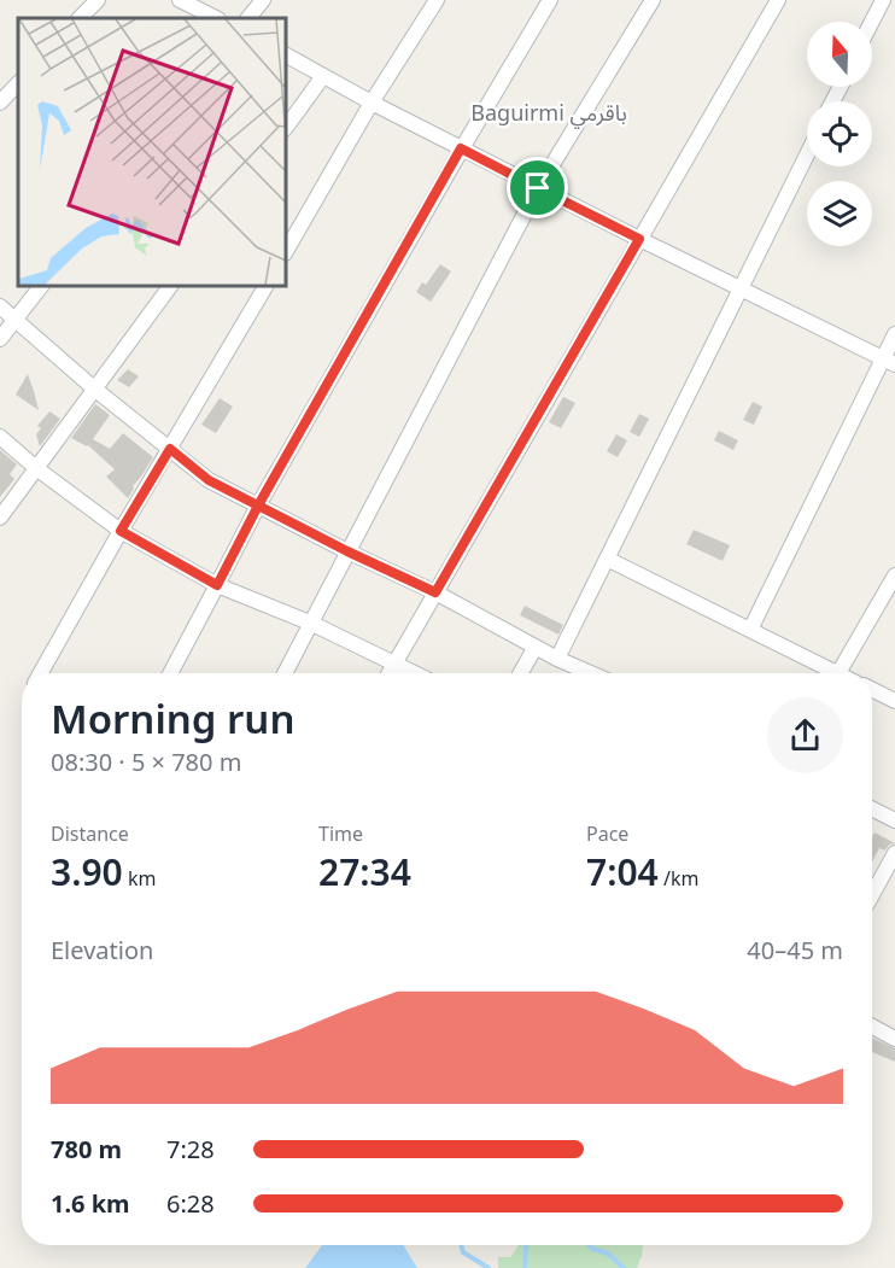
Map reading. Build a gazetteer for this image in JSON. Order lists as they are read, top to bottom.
{
  "districts": ["Baguirmi باقرمي"],
  "north": "top",
  "page": {
    "heading": ["Morning run", "08:30 · 5 × 780 m"],
    "stats": [
      ["Distance", "3.90 km"],
      ["Time", "27:34"],
      ["Pace", "7:04 /km"]
    ],
    "chart": ["Elevation", "40–45 m"],
    "list": [
      {
        "name": "780 m",
        "note": "7:28"
      },
      {
        "name": "1.6 km",
        "note": "6:28"
      }
    ]
  }
}
